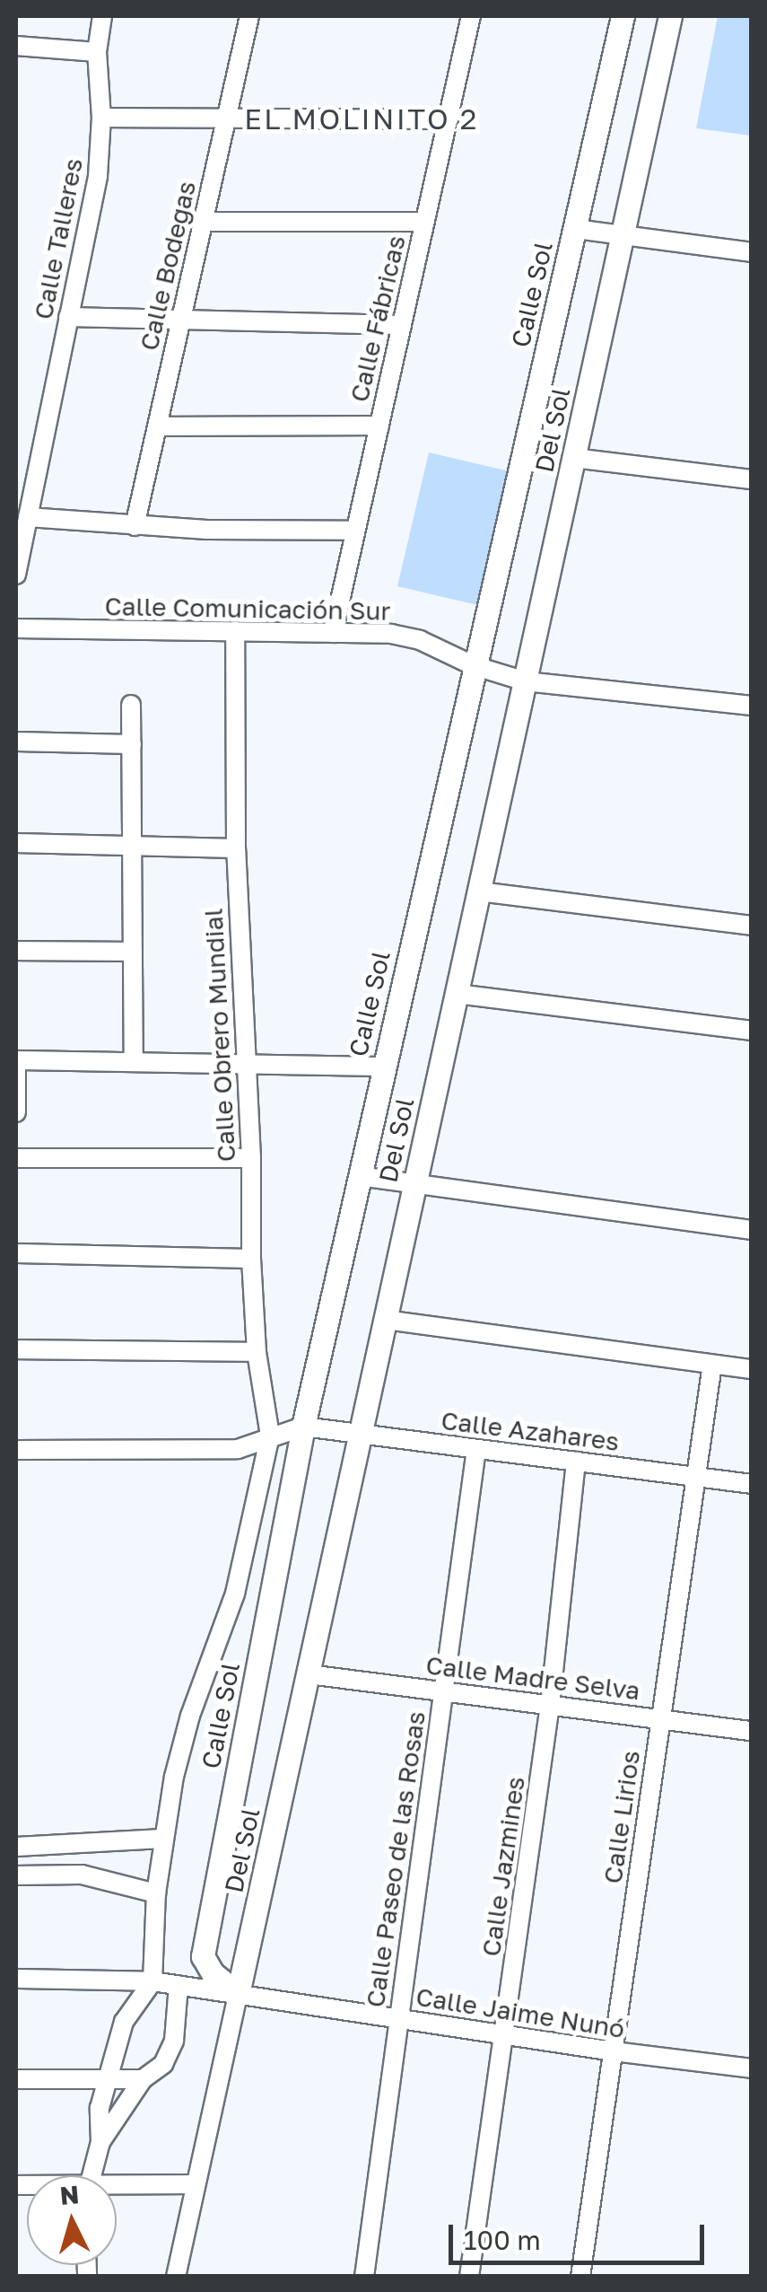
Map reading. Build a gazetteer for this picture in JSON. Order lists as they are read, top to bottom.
{
  "streets": {
    "street": [
      "Calle Talleres",
      "Calle Bodegas",
      "Calle Sol",
      "Calle Fábricas",
      "Del Sol",
      "Calle Comunicación Sur",
      "Calle Obrero Mundial",
      "Calle Azahares",
      "Calle Madre Selva",
      "Calle Lirios",
      "Calle Paseo de las Rosas",
      "Calle Jazmines",
      "Calle Jaime Nunó"
    ]
  },
  "crossings": [
    ["Calle Sol", "Del Sol"],
    ["Calle Sol", "Calle Comunicación Sur"],
    ["Calle Sol", "Calle Azahares"],
    ["Calle Sol", "Calle Jaime Nunó"],
    ["Calle Fábricas", "Calle Comunicación Sur"],
    ["Del Sol", "Calle Comunicación Sur"],
    ["Del Sol", "Calle Azahares"],
    ["Del Sol", "Calle Madre Selva"],
    ["Del Sol", "Calle Jaime Nunó"],
    ["Calle Comunicación Sur", "Calle Obrero Mundial"],
    ["Calle Azahares", "Calle Lirios"],
    ["Calle Azahares", "Calle Paseo de las Rosas"],
    ["Calle Azahares", "Calle Jazmines"],
    ["Calle Madre Selva", "Calle Lirios"],
    ["Calle Madre Selva", "Calle Paseo de las Rosas"],
    ["Calle Madre Selva", "Calle Jazmines"],
    ["Calle Lirios", "Calle Jaime Nunó"],
    ["Calle Paseo de las Rosas", "Calle Jaime Nunó"],
    ["Calle Jazmines", "Calle Jaime Nunó"]
  ],
  "districts": ["EL MOLINITO 2"],
  "scale_bar": "100 m",
  "north": "top"
}
